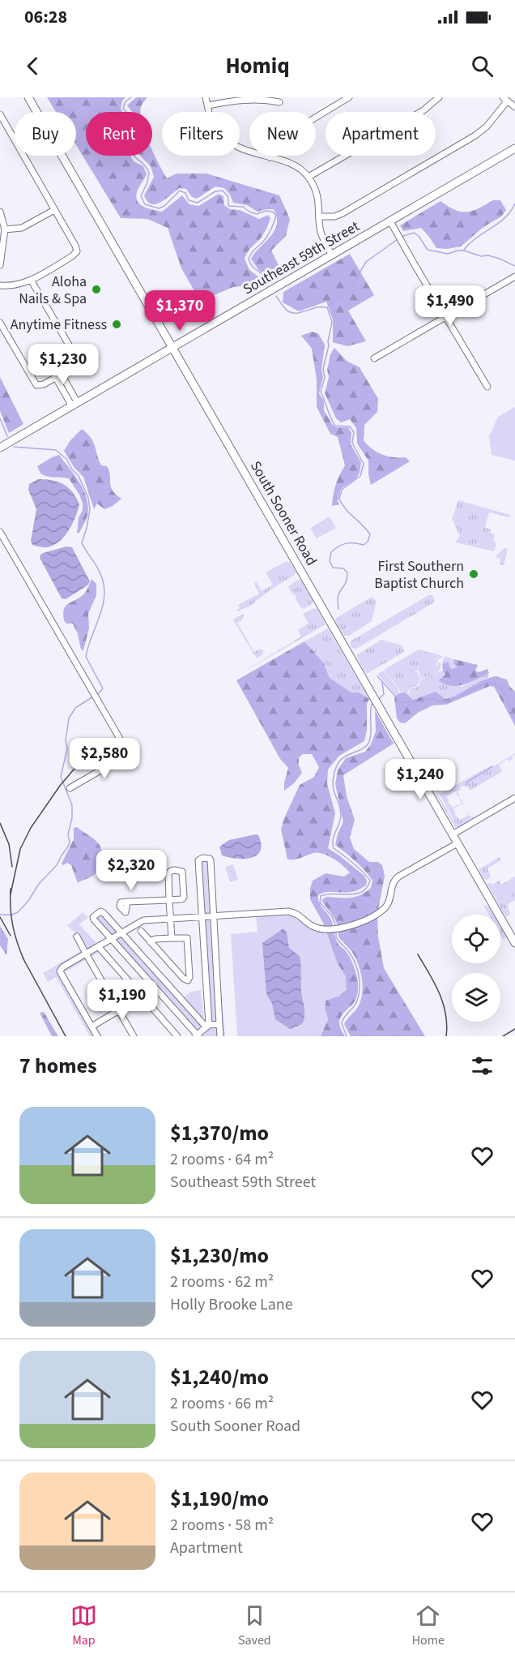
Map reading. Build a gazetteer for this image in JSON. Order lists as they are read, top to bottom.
{
  "streets": {
    "main road": ["Southeast 59th Street", "South Sooner Road"]
  },
  "crossings": [
    ["Southeast 59th Street", "South Sooner Road"]
  ],
  "places": ["Aloha Nails & Spa", "Anytime Fitness", "First Southern Baptist Church"],
  "page": {
    "status": "06:28",
    "header": "Homiq",
    "chip": [
      "Buy",
      "Rent",
      "Filters",
      "New",
      "Apartment"
    ],
    "price": [
      "$1,490",
      "$1,370",
      "$1,230",
      "$2,580",
      "$1,240",
      "$2,320",
      "$1,190"
    ],
    "heading": "7 homes",
    "list": [
      {
        "name": "$1,370/mo",
        "note": "2 rooms · 64 m² · Southeast 59th Street"
      },
      {
        "name": "$1,230/mo",
        "note": "2 rooms · 62 m² · Holly Brooke Lane"
      },
      {
        "name": "$1,240/mo",
        "note": "2 rooms · 66 m² · South Sooner Road"
      },
      {
        "name": "$1,190/mo",
        "note": "2 rooms · 58 m² · Apartment"
      }
    ],
    "tabs": ["Map", "Saved", "Home"]
  }
}
